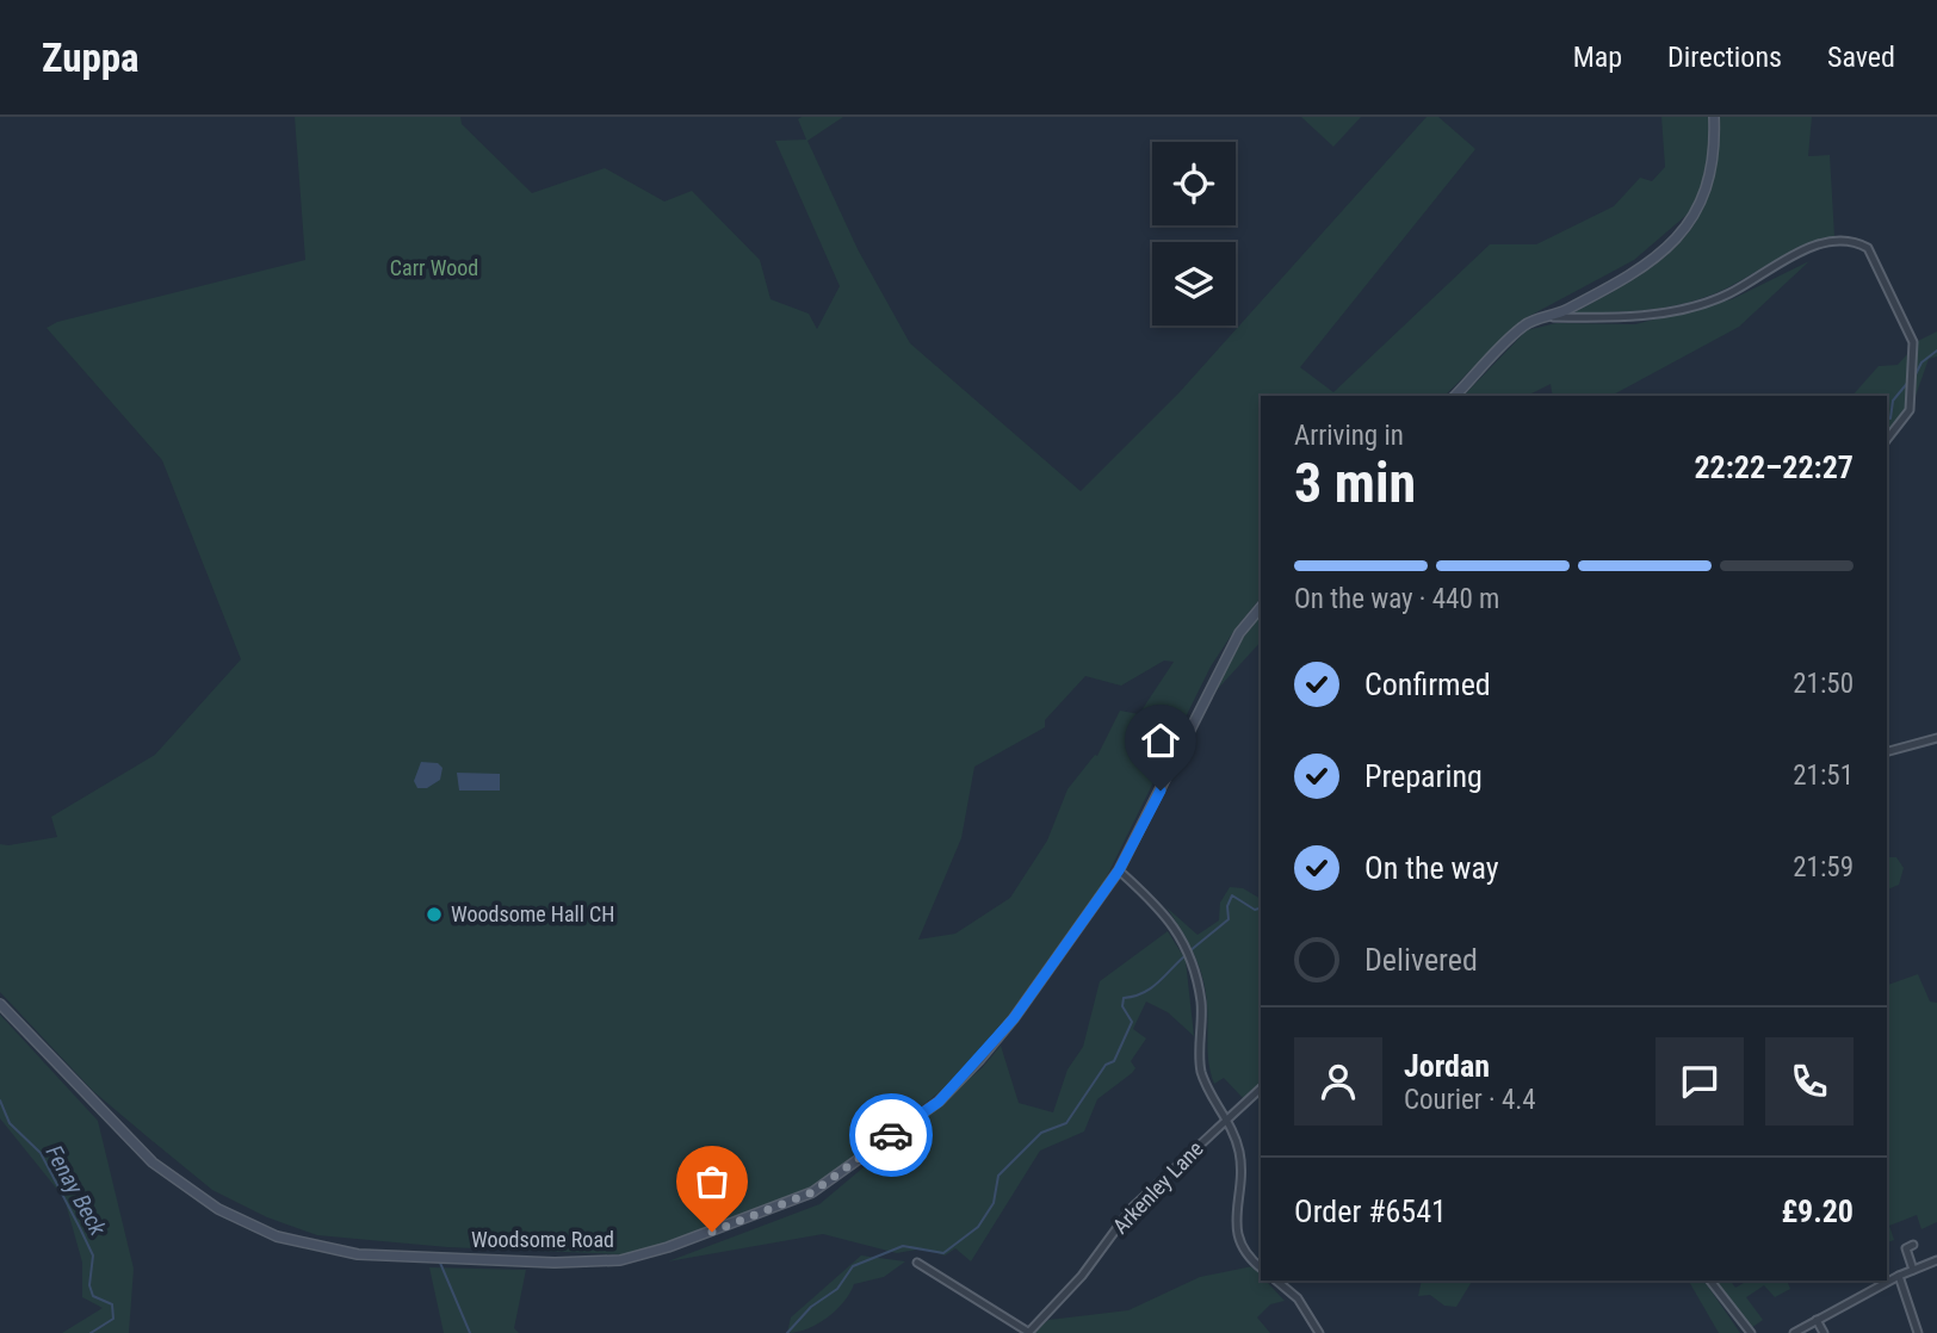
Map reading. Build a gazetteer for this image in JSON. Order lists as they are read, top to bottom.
{
  "streets": {
    "street": ["Arkenley Lane", "Woodsome Road"]
  },
  "water": ["Fenay Beck"],
  "parks": ["Carr Wood"],
  "places": ["Woodsome Hall CH"],
  "page": {
    "header": "Zuppa",
    "nav": ["Map", "Directions", "Saved"],
    "heading": ["3 min", "Arriving in", "22:22–22:27"],
    "panel": [
      "Jordan",
      "Courier · 4.4",
      "Order #6541",
      "£9.20"
    ],
    "bar": "On the way · 440 m",
    "list": [
      ["Confirmed", "21:50"],
      ["Preparing", "21:51"],
      ["On the way", "21:59"],
      "Delivered"
    ]
  }
}
